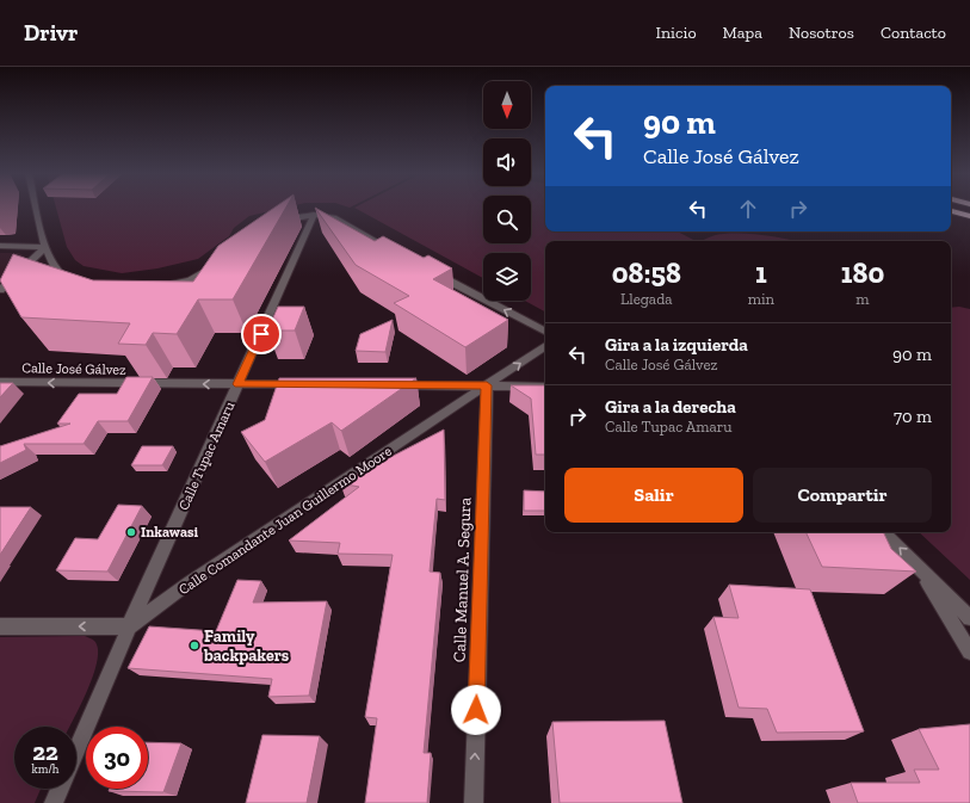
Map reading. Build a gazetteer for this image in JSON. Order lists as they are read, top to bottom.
{
  "streets": {
    "street": [
      "Calle José Gálvez",
      "Calle Tupac Amaru",
      "Calle Comandante Juan Guillermo Moore",
      "Calle Manuel A. Segura"
    ]
  },
  "crossings": [
    ["Calle José Gálvez", "Calle Tupac Amaru"],
    ["Calle Tupac Amaru", "Calle Comandante Juan Guillermo Moore"],
    ["Calle Comandante Juan Guillermo Moore", "Calle Manuel A. Segura"]
  ],
  "one_way": ["Calle José Gálvez", "Calle Manuel A. Segura"],
  "places": ["Inkawasi", "Family backpakers"],
  "north": "bottom",
  "page": {
    "header": "Drivr",
    "nav": [
      "Inicio",
      "Mapa",
      "Nosotros",
      "Contacto"
    ],
    "turn": ["90 m", "Calle José Gálvez"],
    "eta": [
      "08:58",
      "Llegada",
      "1",
      "min",
      "180",
      "m"
    ],
    "list": [
      {
        "name": "Gira a la izquierda",
        "note": "Calle José Gálvez",
        "value": "90 m"
      },
      {
        "name": "Gira a la derecha",
        "note": "Calle Tupac Amaru",
        "value": "70 m"
      }
    ],
    "buttons": ["Salir", "Compartir"],
    "speed": "22 km/h",
    "limit": "30"
  }
}
